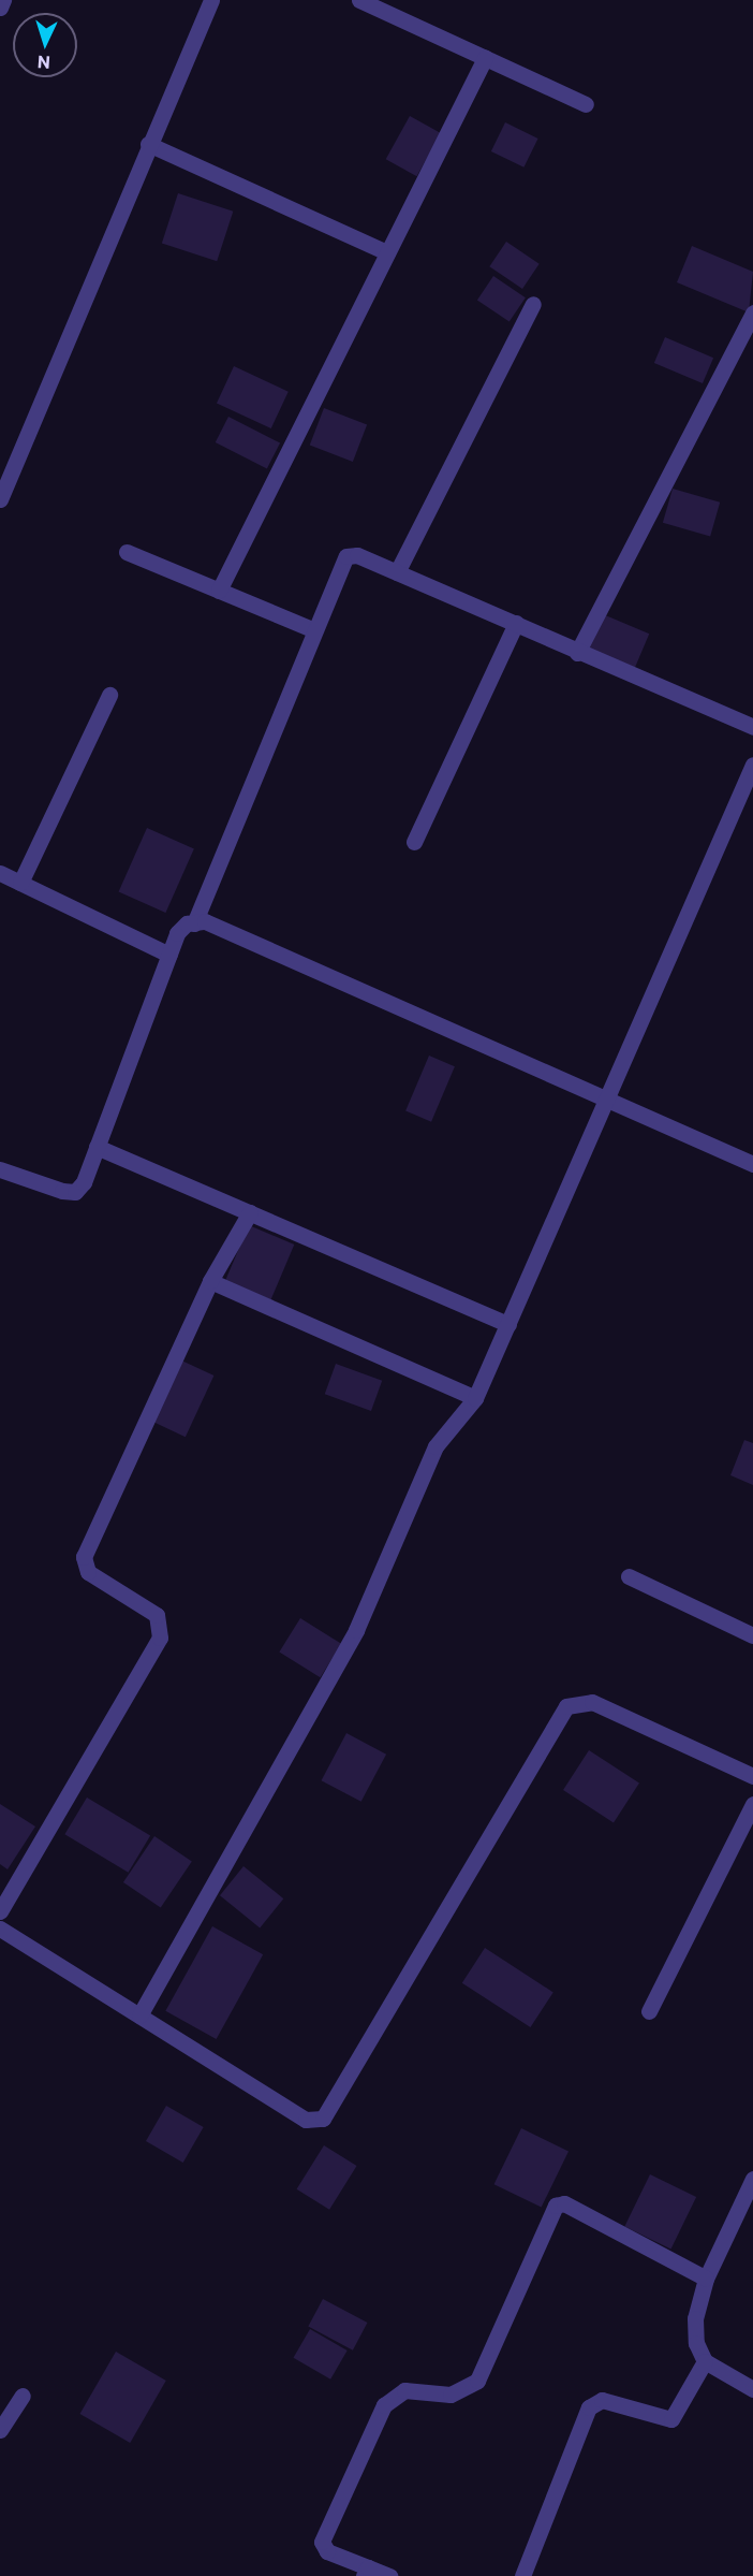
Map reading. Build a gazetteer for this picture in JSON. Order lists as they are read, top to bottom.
{
  "north": "bottom"
}
